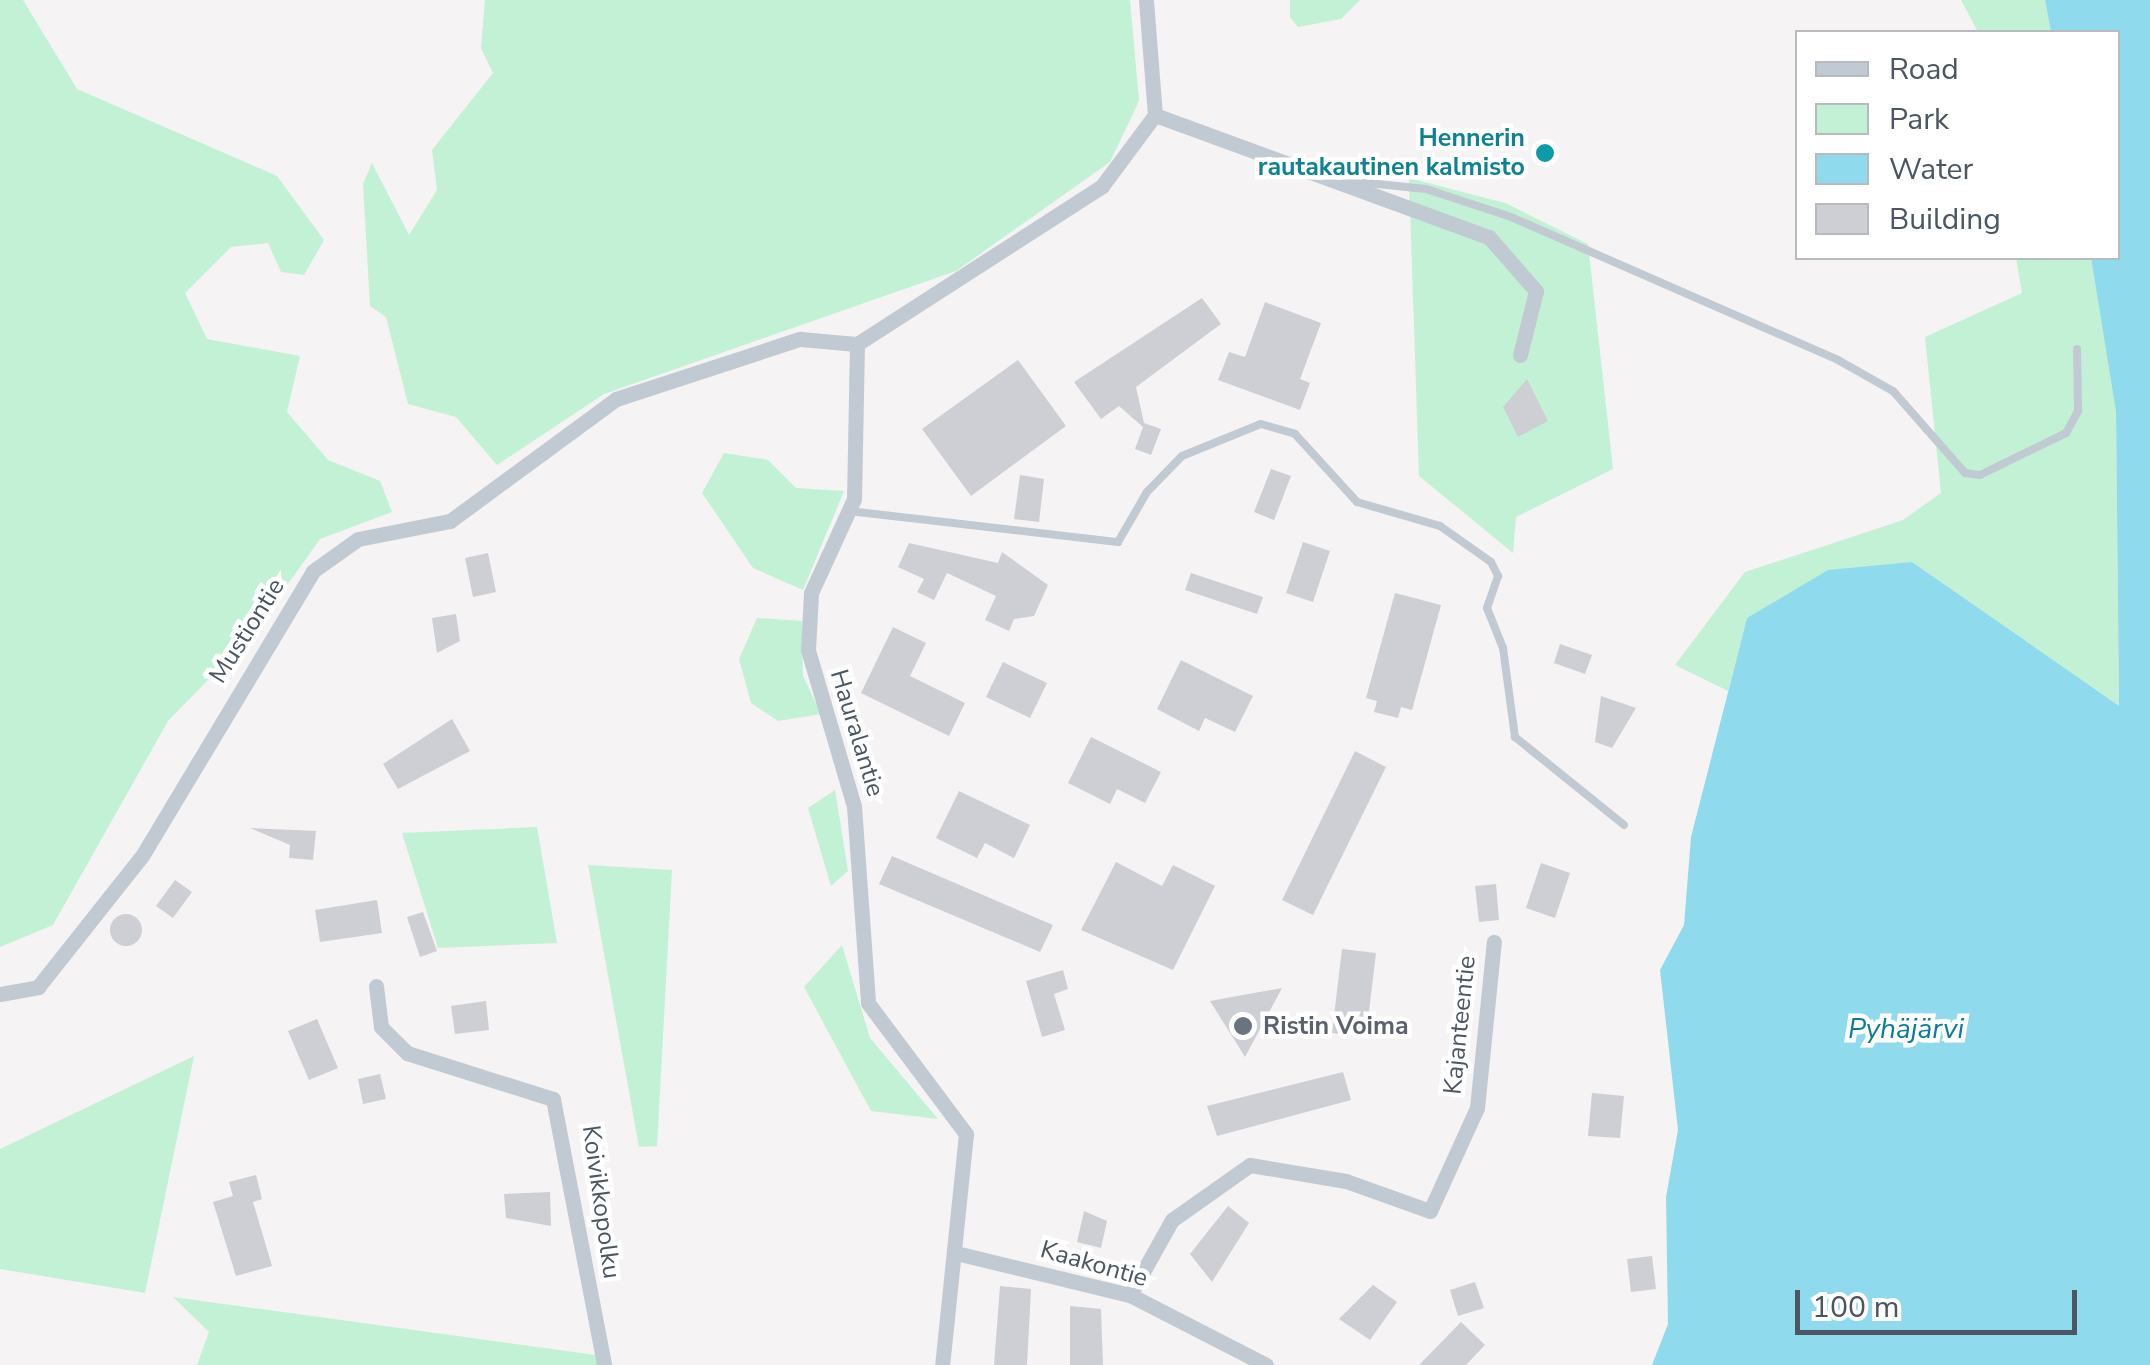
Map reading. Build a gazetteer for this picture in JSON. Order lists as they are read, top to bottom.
{
  "streets": {
    "street": [
      "Mustiontie",
      "Hauralantie",
      "Kajanteentie",
      "Koivikkopolku",
      "Kaakontie"
    ]
  },
  "crossings": [
    ["Mustiontie", "Hauralantie"],
    ["Hauralantie", "Kaakontie"],
    ["Kajanteentie", "Kaakontie"]
  ],
  "water": ["Pyhäjärvi"],
  "places": ["Hennerin rautakautinen kalmisto", "Ristin Voima"],
  "legend": [
    "Road",
    "Park",
    "Water",
    "Building"
  ],
  "scale_bar": "100 m"
}
